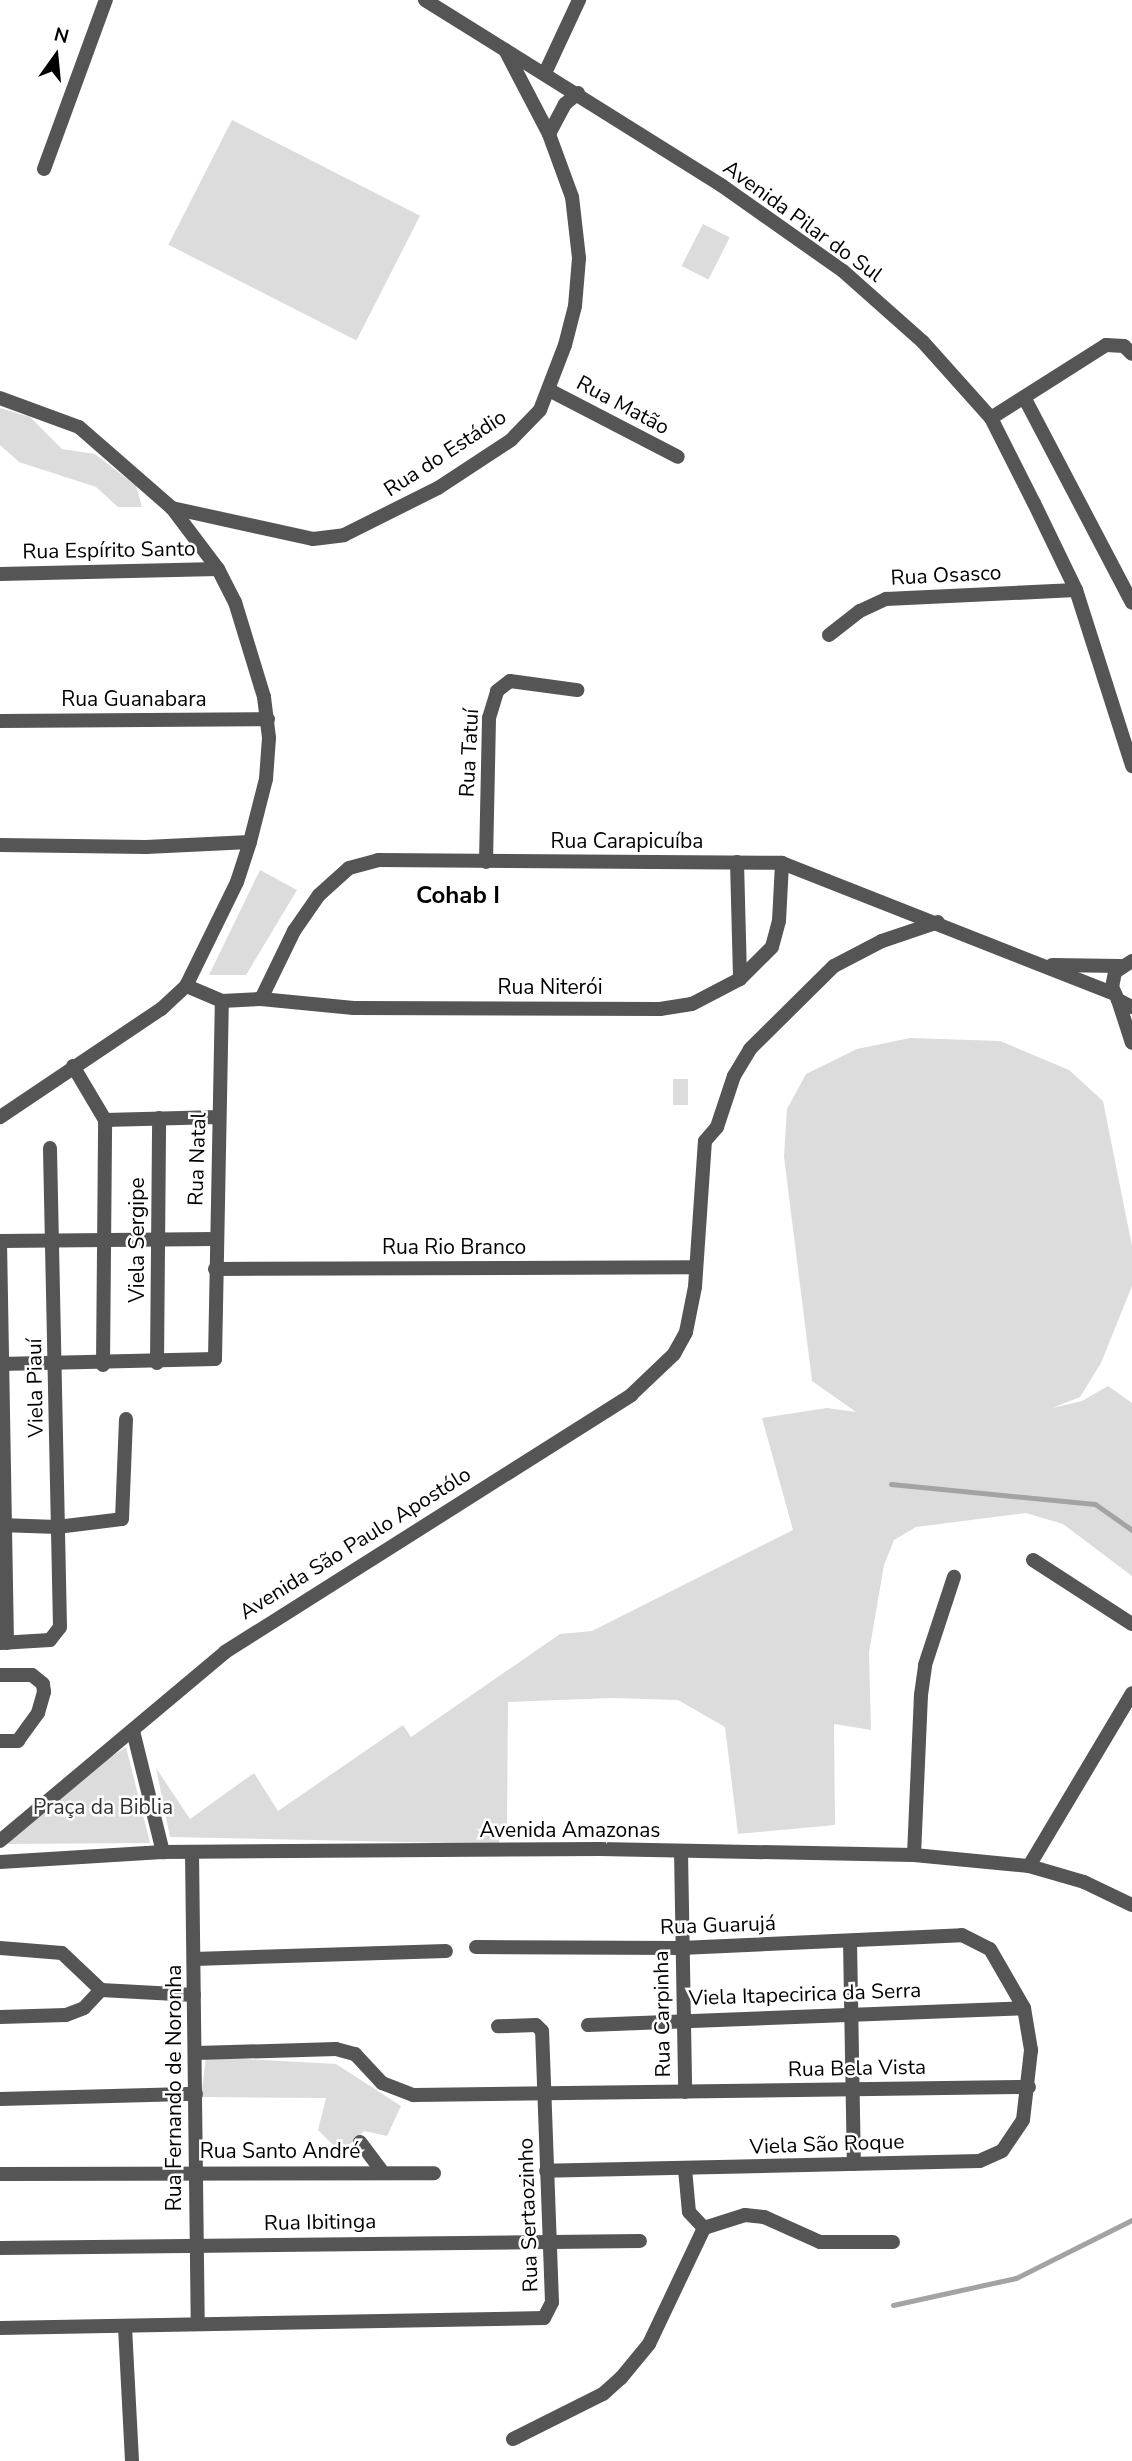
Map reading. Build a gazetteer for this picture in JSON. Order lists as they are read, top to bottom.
{
  "streets": {
    "street": [
      "Avenida Pilar do Sul",
      "Rua Matão",
      "Rua do Estádio",
      "Rua Espírito Santo",
      "Rua Osasco",
      "Rua Guanabara",
      "Rua Tatuí",
      "Rua Carapicuíba",
      "Rua Niterói",
      "Rua Natal",
      "Viela Sergipe",
      "Rua Rio Branco",
      "Viela Piauí",
      "Avenida São Paulo Apostólo",
      "Avenida Amazonas",
      "Rua Guarujá",
      "Viela Itapecirica da Serra",
      "Rua Carpinha",
      "Rua Bela Vista",
      "Rua Fernando de Noronha",
      "Viela São Roque",
      "Rua Santo André",
      "Rua Sertaozinho",
      "Rua Ibitinga"
    ]
  },
  "crossings": [
    ["Avenida Pilar do Sul", "Rua do Estádio"],
    ["Avenida Pilar do Sul", "Rua Osasco"],
    ["Rua Matão", "Rua do Estádio"],
    ["Rua Tatuí", "Rua Carapicuíba"],
    ["Rua Carapicuíba", "Rua Niterói"],
    ["Rua Carapicuíba", "Avenida São Paulo Apostólo"],
    ["Rua Niterói", "Rua Natal"],
    ["Rua Natal", "Viela Sergipe"],
    ["Rua Natal", "Rua Rio Branco"],
    ["Rua Rio Branco", "Avenida São Paulo Apostólo"],
    ["Avenida Amazonas", "Rua Carpinha"],
    ["Avenida Amazonas", "Rua Fernando de Noronha"],
    ["Rua Guarujá", "Viela Itapecirica da Serra"],
    ["Rua Guarujá", "Rua Carpinha"],
    ["Viela Itapecirica da Serra", "Rua Carpinha"],
    ["Rua Carpinha", "Rua Bela Vista"],
    ["Rua Bela Vista", "Rua Fernando de Noronha"],
    ["Rua Bela Vista", "Viela São Roque"],
    ["Rua Bela Vista", "Rua Sertaozinho"],
    ["Rua Fernando de Noronha", "Rua Santo André"],
    ["Rua Fernando de Noronha", "Rua Sertaozinho"],
    ["Rua Fernando de Noronha", "Rua Ibitinga"],
    ["Rua Sertaozinho", "Rua Ibitinga"]
  ],
  "districts": ["Cohab I"],
  "parks": ["Praça da Biblia"],
  "north": "top"
}
